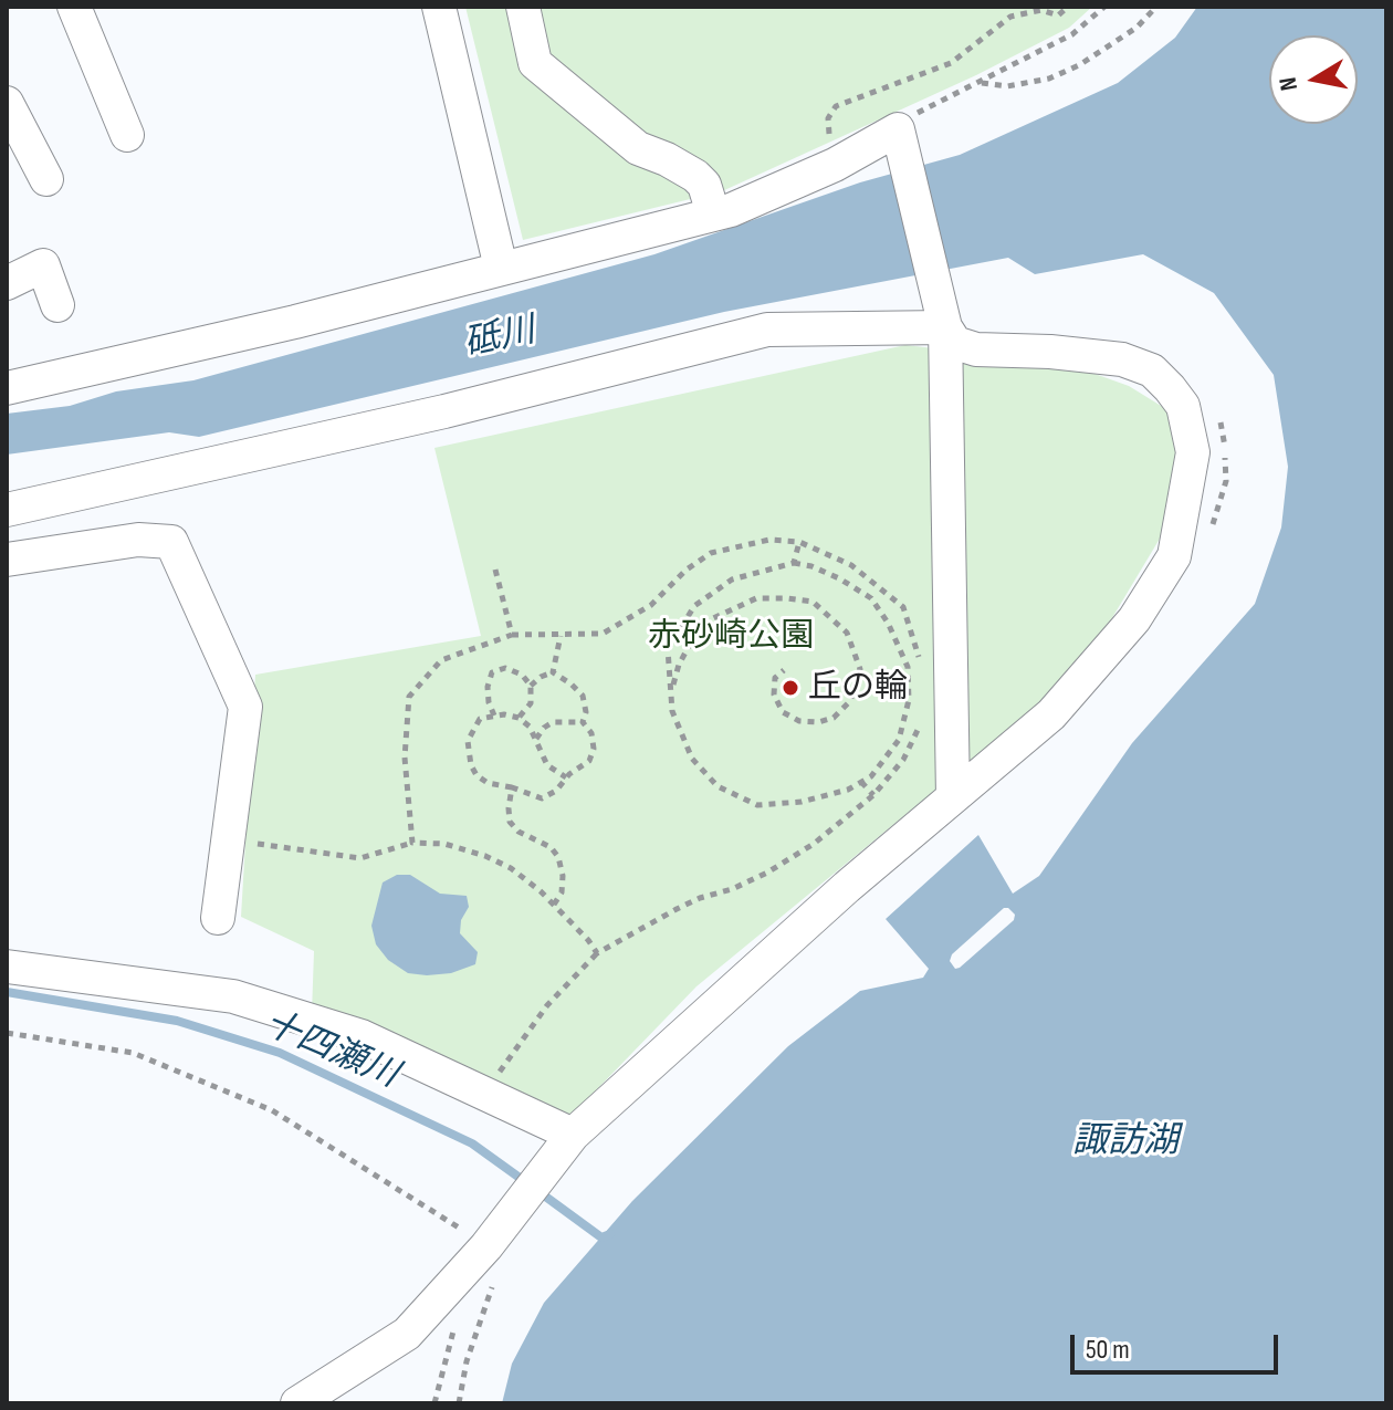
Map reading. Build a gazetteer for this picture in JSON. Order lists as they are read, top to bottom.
{
  "water": ["砥川", "十四瀬川", "諏訪湖"],
  "parks": ["赤砂崎公園"],
  "places": ["丘の輪"],
  "scale_bar": "50 m",
  "north": "left"
}
